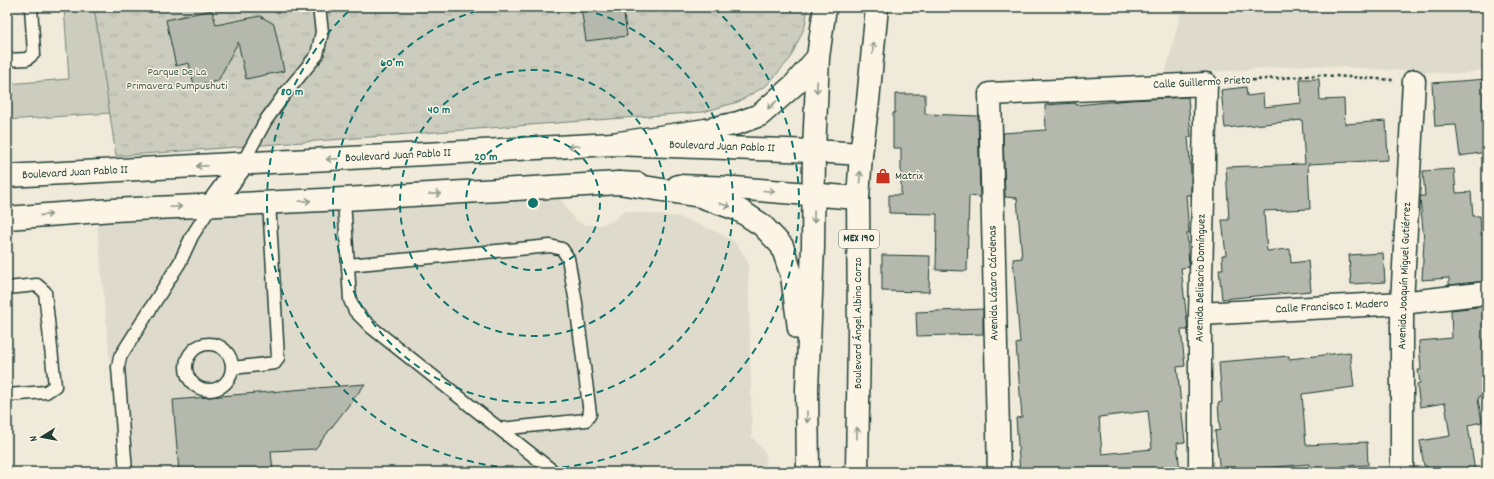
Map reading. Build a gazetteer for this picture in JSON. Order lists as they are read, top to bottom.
{
  "streets": {
    "street": [
      "Calle Guillermo Prieto",
      "Boulevard Juan Pablo II",
      "MEX 190",
      "Avenida Joaquín Miguel Gutiérrez",
      "Avenida Belisario Domínguez",
      "Avenida Lázaro Cárdenas",
      "Calle Francisco I. Madero",
      "Boulevard Ángel Albino Corzo"
    ]
  },
  "crossings": [
    ["Calle Guillermo Prieto", "Avenida Joaquín Miguel Gutiérrez"],
    ["Calle Guillermo Prieto", "Avenida Belisario Domínguez"],
    ["Calle Guillermo Prieto", "Avenida Lázaro Cárdenas"],
    ["Boulevard Juan Pablo II", "Boulevard Ángel Albino Corzo"],
    ["Avenida Joaquín Miguel Gutiérrez", "Calle Francisco I. Madero"],
    ["Avenida Belisario Domínguez", "Calle Francisco I. Madero"]
  ],
  "parks": ["Parque De La Primavera Pumpushuti"],
  "places": {
    "shop": ["Matrix"]
  },
  "north": "left",
  "rings": [
    "60 m",
    "80 m",
    "40 m",
    "20 m"
  ]
}
